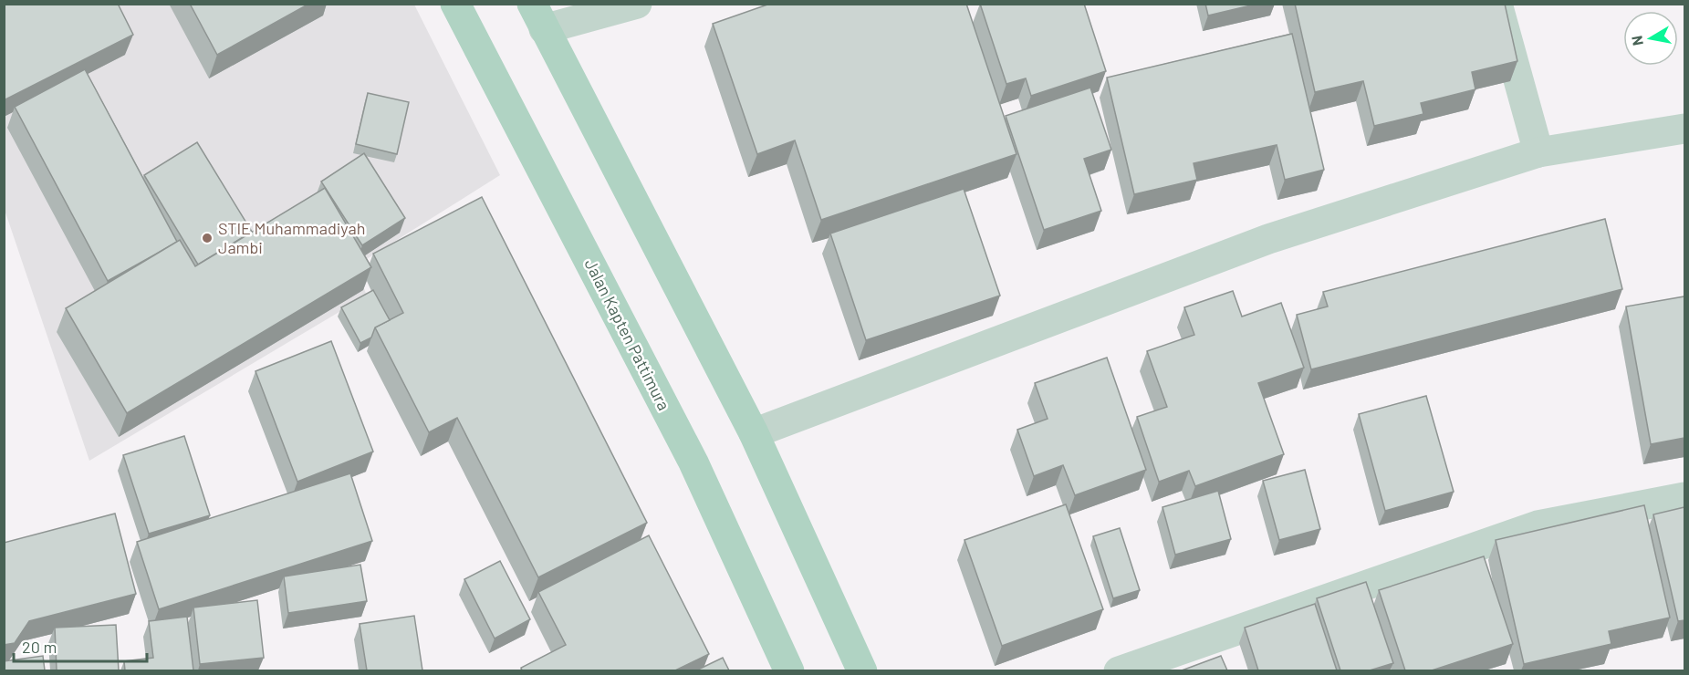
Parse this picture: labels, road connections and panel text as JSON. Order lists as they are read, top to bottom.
{
  "streets": {
    "main road": ["Jalan Kapten Pattimura"]
  },
  "places": ["STIE Muhammadiyah Jambi"],
  "scale_bar": "20 m",
  "north": "left"
}
